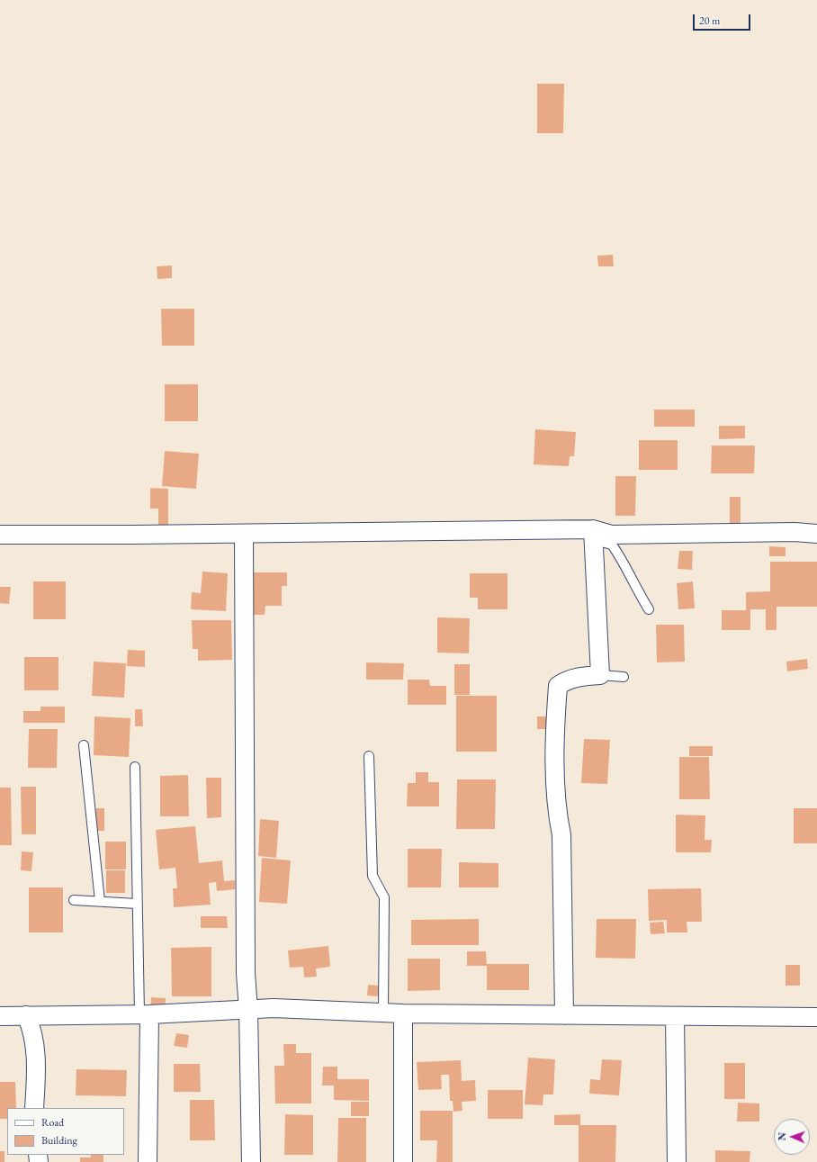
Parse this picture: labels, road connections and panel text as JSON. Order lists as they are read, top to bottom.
{
  "legend": ["Road", "Building"],
  "scale_bar": "20 m",
  "north": "left"
}
